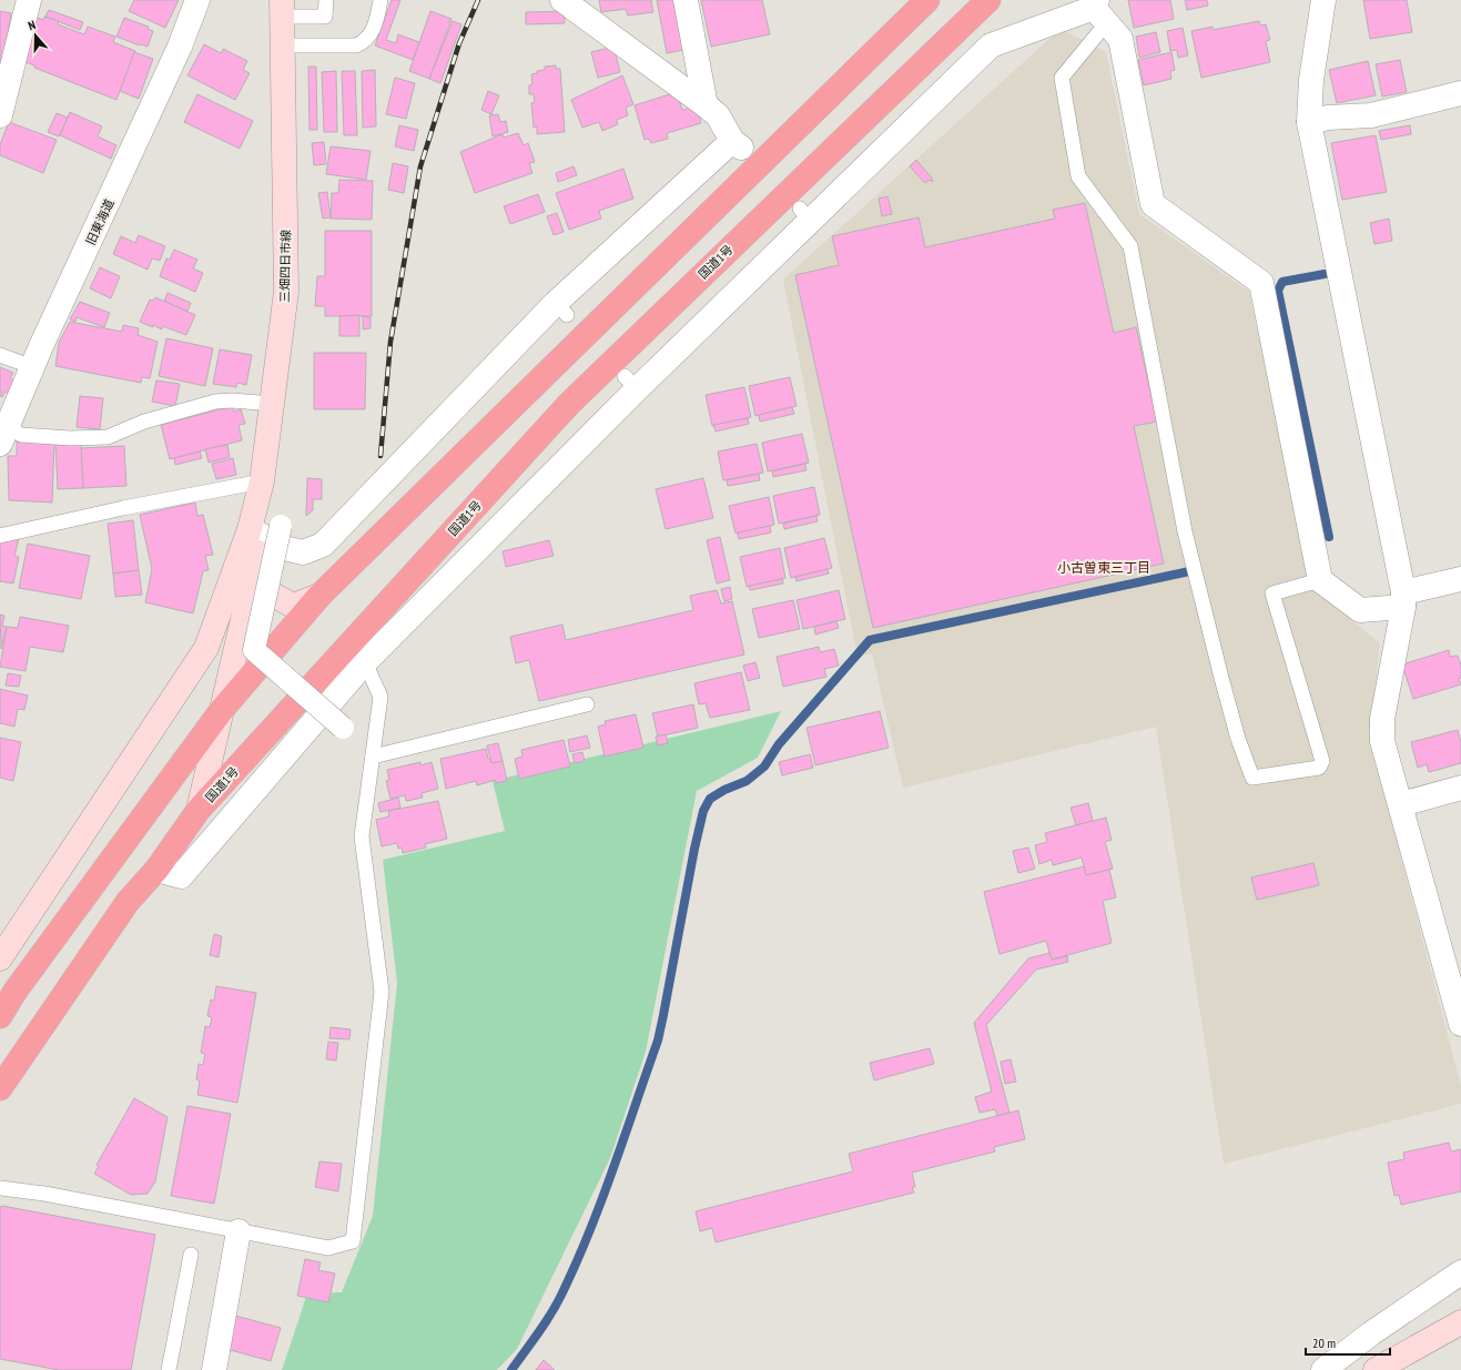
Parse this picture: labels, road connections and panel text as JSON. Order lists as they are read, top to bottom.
{
  "streets": {
    "highway": ["国道1号"],
    "main road": ["三畑四日市線"],
    "street": ["旧東海道"]
  },
  "districts": ["小古曽東三丁目"],
  "scale_bar": "20 m",
  "north": "top"
}
